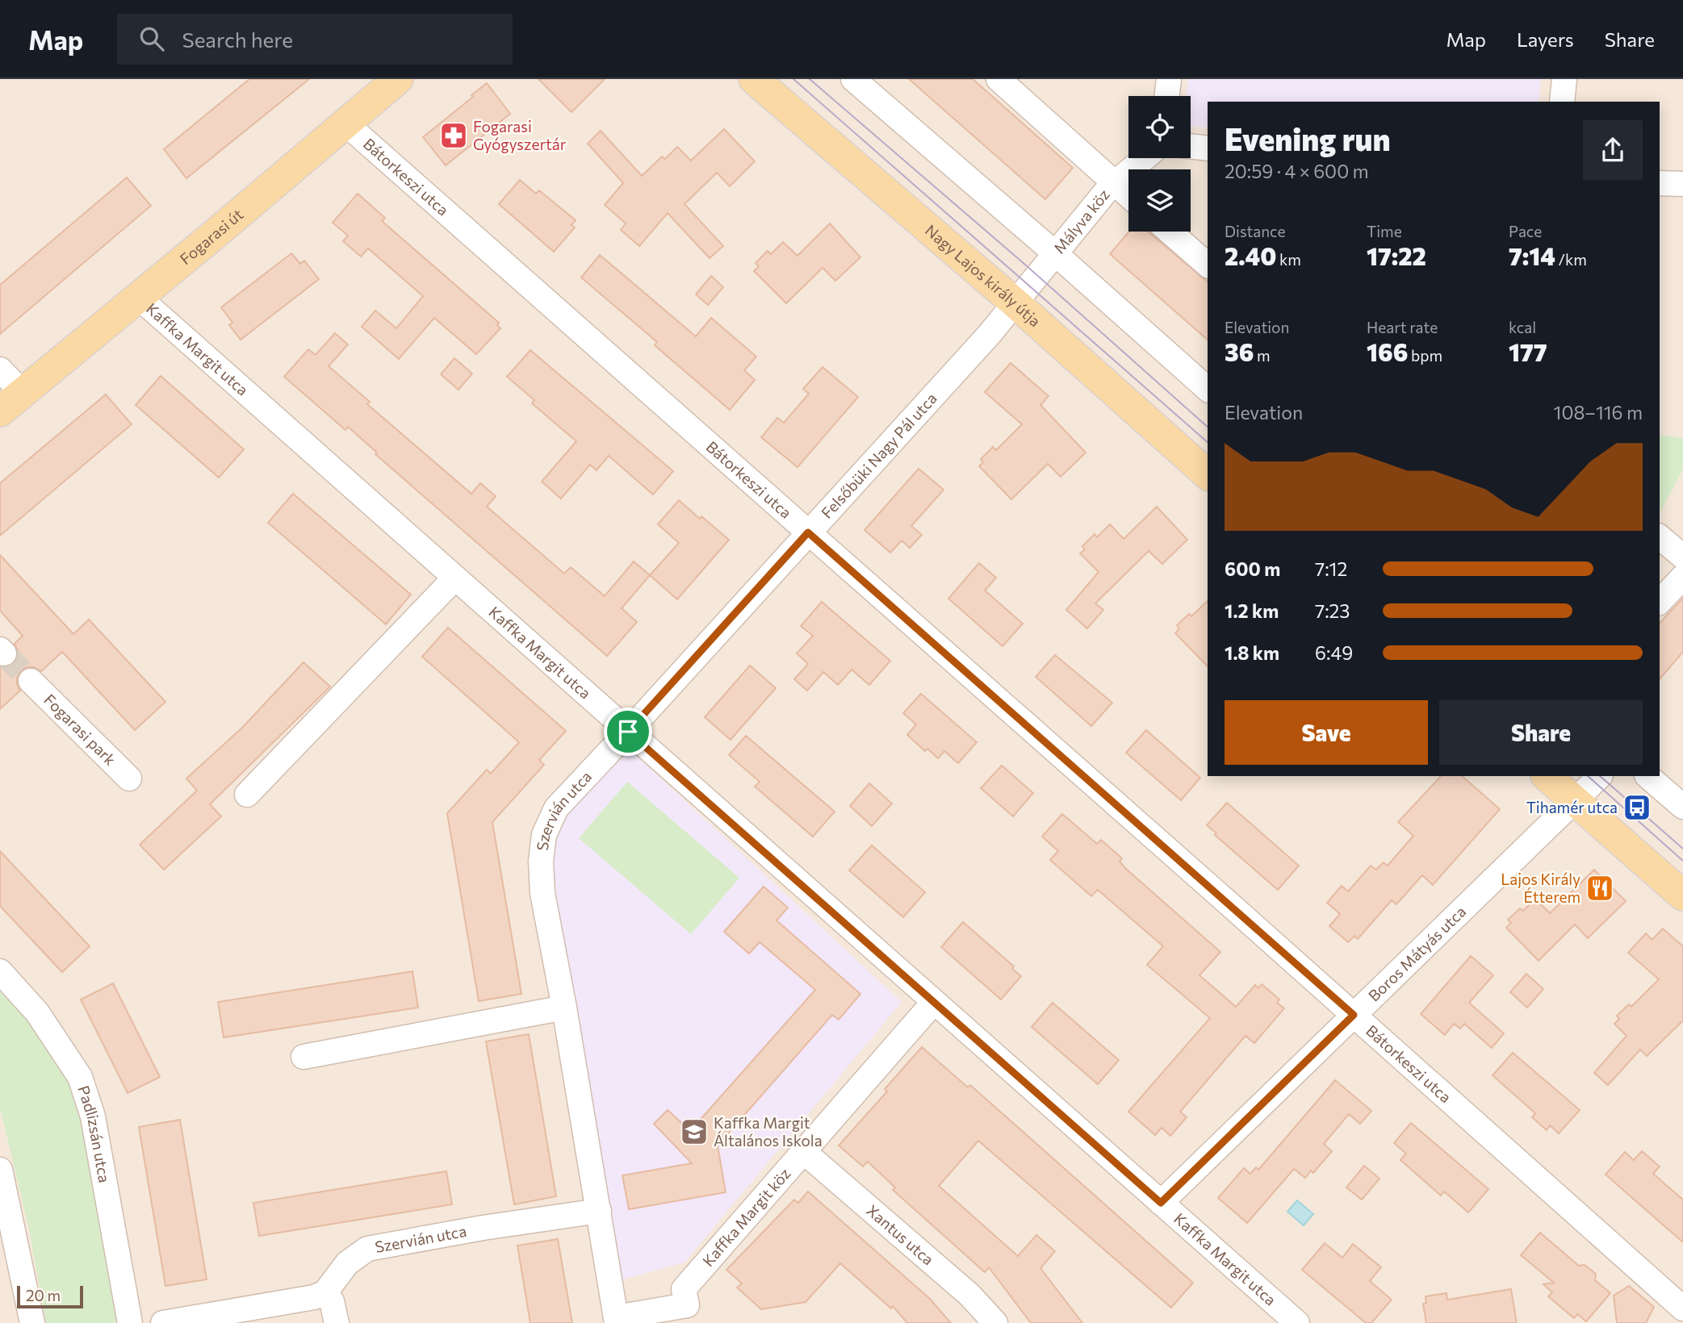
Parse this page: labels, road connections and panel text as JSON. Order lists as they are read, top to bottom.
{
  "streets": {
    "main road": ["Fogarasi út", "Nagy Lajos király útja"],
    "street": [
      "Bátorkeszi utca",
      "Mályva köz",
      "Kaffka Margit utca",
      "Felsőbüki Nagy Pál utca",
      "Fogarasi park",
      "Szervián utca",
      "Boros Mátyás utca",
      "Padlizsán utca",
      "Kaffka Margit köz",
      "Xantus utca"
    ]
  },
  "crossings": [
    ["Bátorkeszi utca", "Fogarasi út"],
    ["Bátorkeszi utca", "Felsőbüki Nagy Pál utca"],
    ["Bátorkeszi utca", "Boros Mátyás utca"],
    ["Mályva köz", "Nagy Lajos király útja"],
    ["Mályva köz", "Felsőbüki Nagy Pál utca"],
    ["Fogarasi út", "Kaffka Margit utca"],
    ["Nagy Lajos király útja", "Felsőbüki Nagy Pál utca"],
    ["Kaffka Margit utca", "Felsőbüki Nagy Pál utca"],
    ["Kaffka Margit utca", "Szervián utca"],
    ["Kaffka Margit utca", "Boros Mátyás utca"],
    ["Kaffka Margit utca", "Kaffka Margit köz"],
    ["Felsőbüki Nagy Pál utca", "Szervián utca"],
    ["Szervián utca", "Kaffka Margit köz"],
    ["Kaffka Margit köz", "Xantus utca"]
  ],
  "places": {
    "pharmacy": ["Fogarasi Gyógyszertár"],
    "bus stop": ["Tihamér utca"],
    "restaurant": ["Lajos Király Étterem"],
    "school or university": ["Kaffka Margit Általános Iskola"]
  },
  "scale_bar": "20 m",
  "page": {
    "header": "Map",
    "search": "Search here",
    "nav": ["Map", "Layers", "Share"],
    "heading": ["Evening run", "20:59 · 4 × 600 m"],
    "stats": [
      ["Distance", "2.40 km"],
      ["Time", "17:22"],
      ["Pace", "7:14 /km"],
      ["Elevation", "36 m"],
      ["Heart rate", "166 bpm"],
      ["kcal", "177"]
    ],
    "chart": ["Elevation", "108–116 m"],
    "list": [
      {
        "name": "600 m",
        "note": "7:12"
      },
      {
        "name": "1.2 km",
        "note": "7:23"
      },
      {
        "name": "1.8 km",
        "note": "6:49"
      }
    ],
    "buttons": ["Save", "Share"],
    "scale": "20 m"
  }
}
